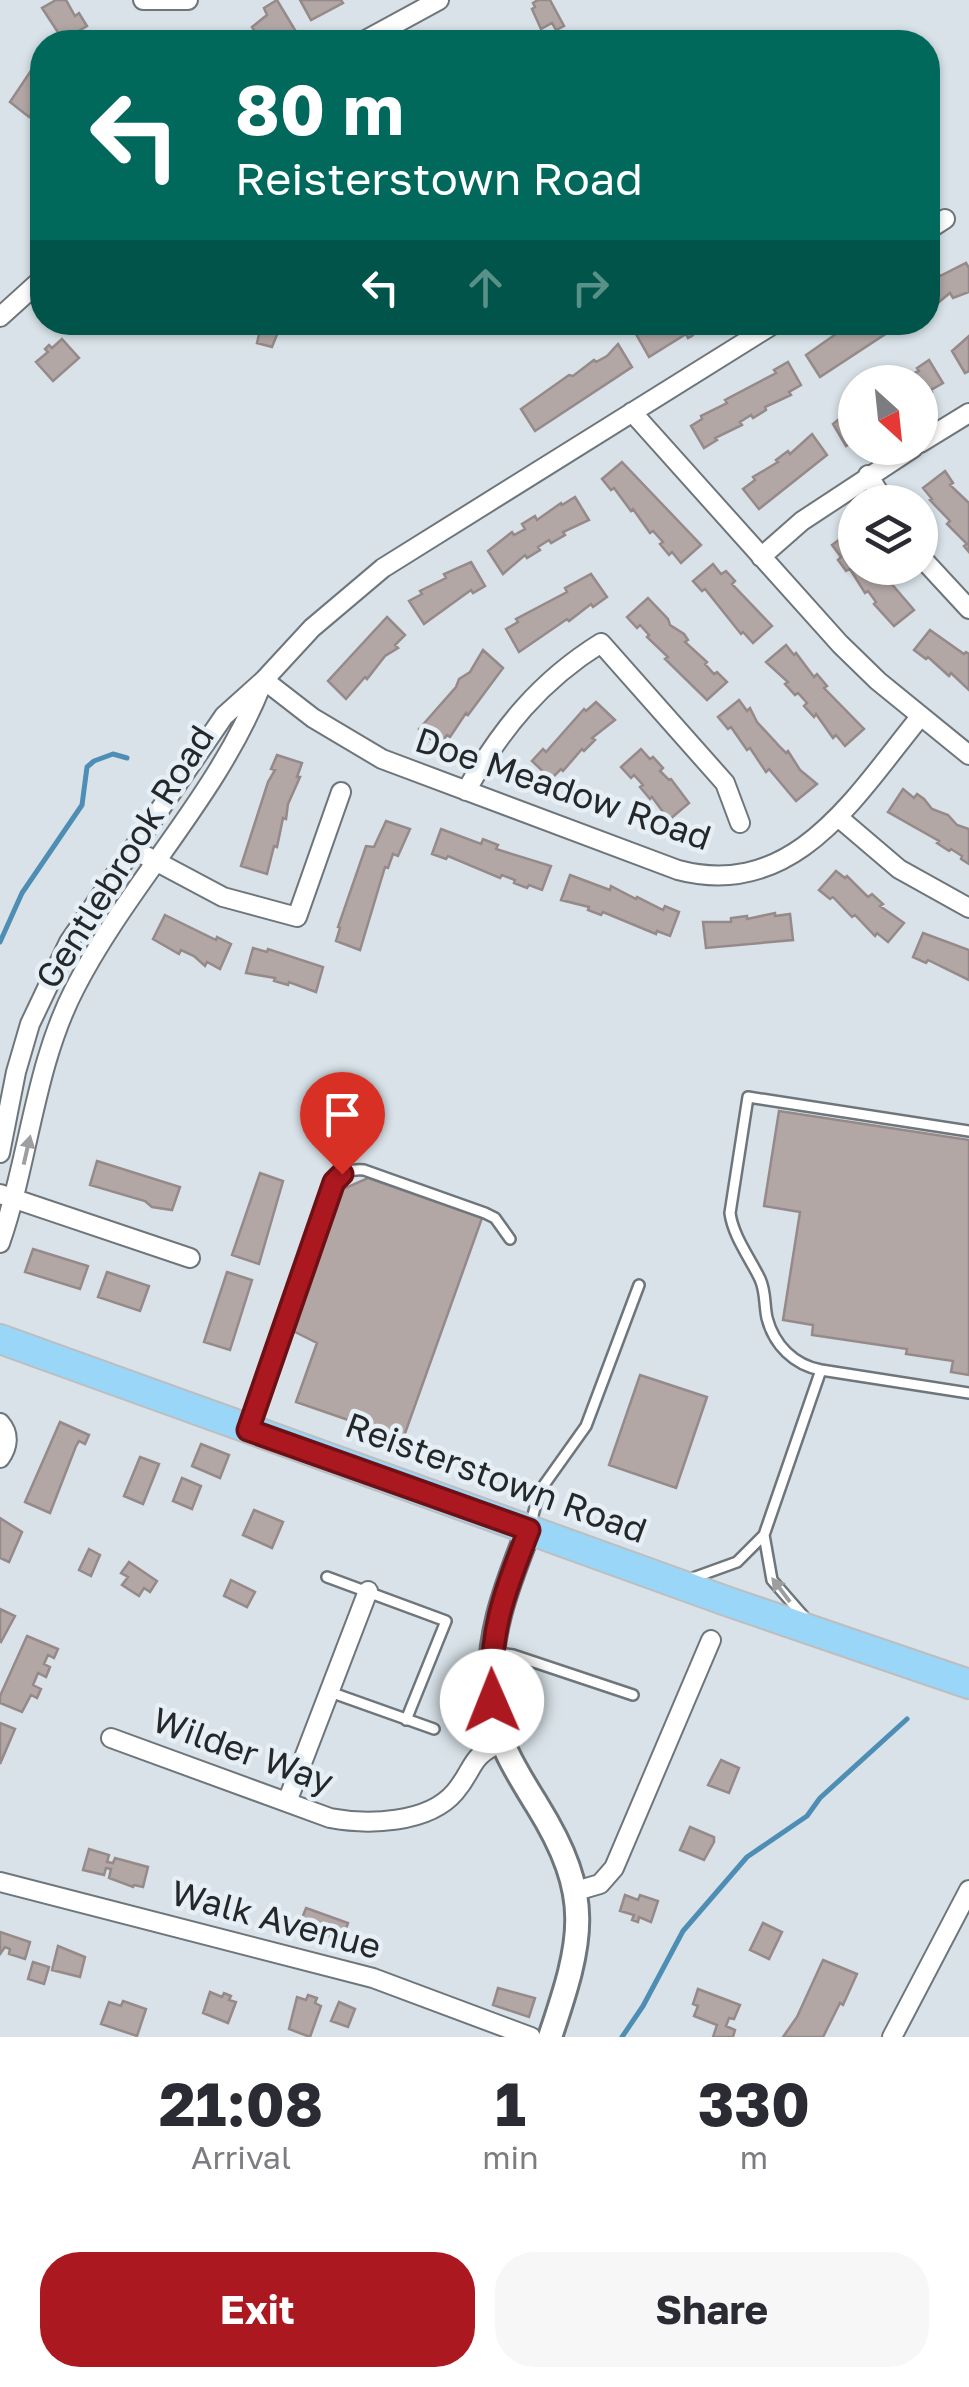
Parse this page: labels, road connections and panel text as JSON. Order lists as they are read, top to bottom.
{
  "streets": {
    "main road": ["Reisterstown Road"],
    "street": [
      "Doe Meadow Road",
      "Gentlebrook Road",
      "Wilder Way",
      "Walk Avenue"
    ]
  },
  "crossings": [
    ["Doe Meadow Road", "Gentlebrook Road"]
  ],
  "north": "bottom right",
  "page": {
    "turn": ["80 m", "Reisterstown Road"],
    "eta": [
      "21:08",
      "Arrival",
      "1",
      "min",
      "330",
      "m"
    ],
    "buttons": ["Exit", "Share"]
  }
}
